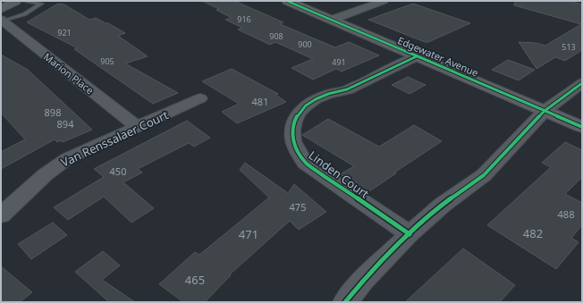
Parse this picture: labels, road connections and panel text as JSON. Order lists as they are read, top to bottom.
{
  "streets": {
    "street": [
      "Edgewater Avenue",
      "Marion Place",
      "Van Renssalaer Court",
      "Linden Court"
    ]
  },
  "crossings": [
    ["Edgewater Avenue", "Linden Court"],
    ["Marion Place", "Van Renssalaer Court"]
  ],
  "house_numbers": [
    "916",
    "921",
    "908",
    "900",
    "513",
    "905",
    "491",
    "481",
    "898",
    "894",
    "450",
    "475",
    "488",
    "482",
    "471",
    "465"
  ]
}
